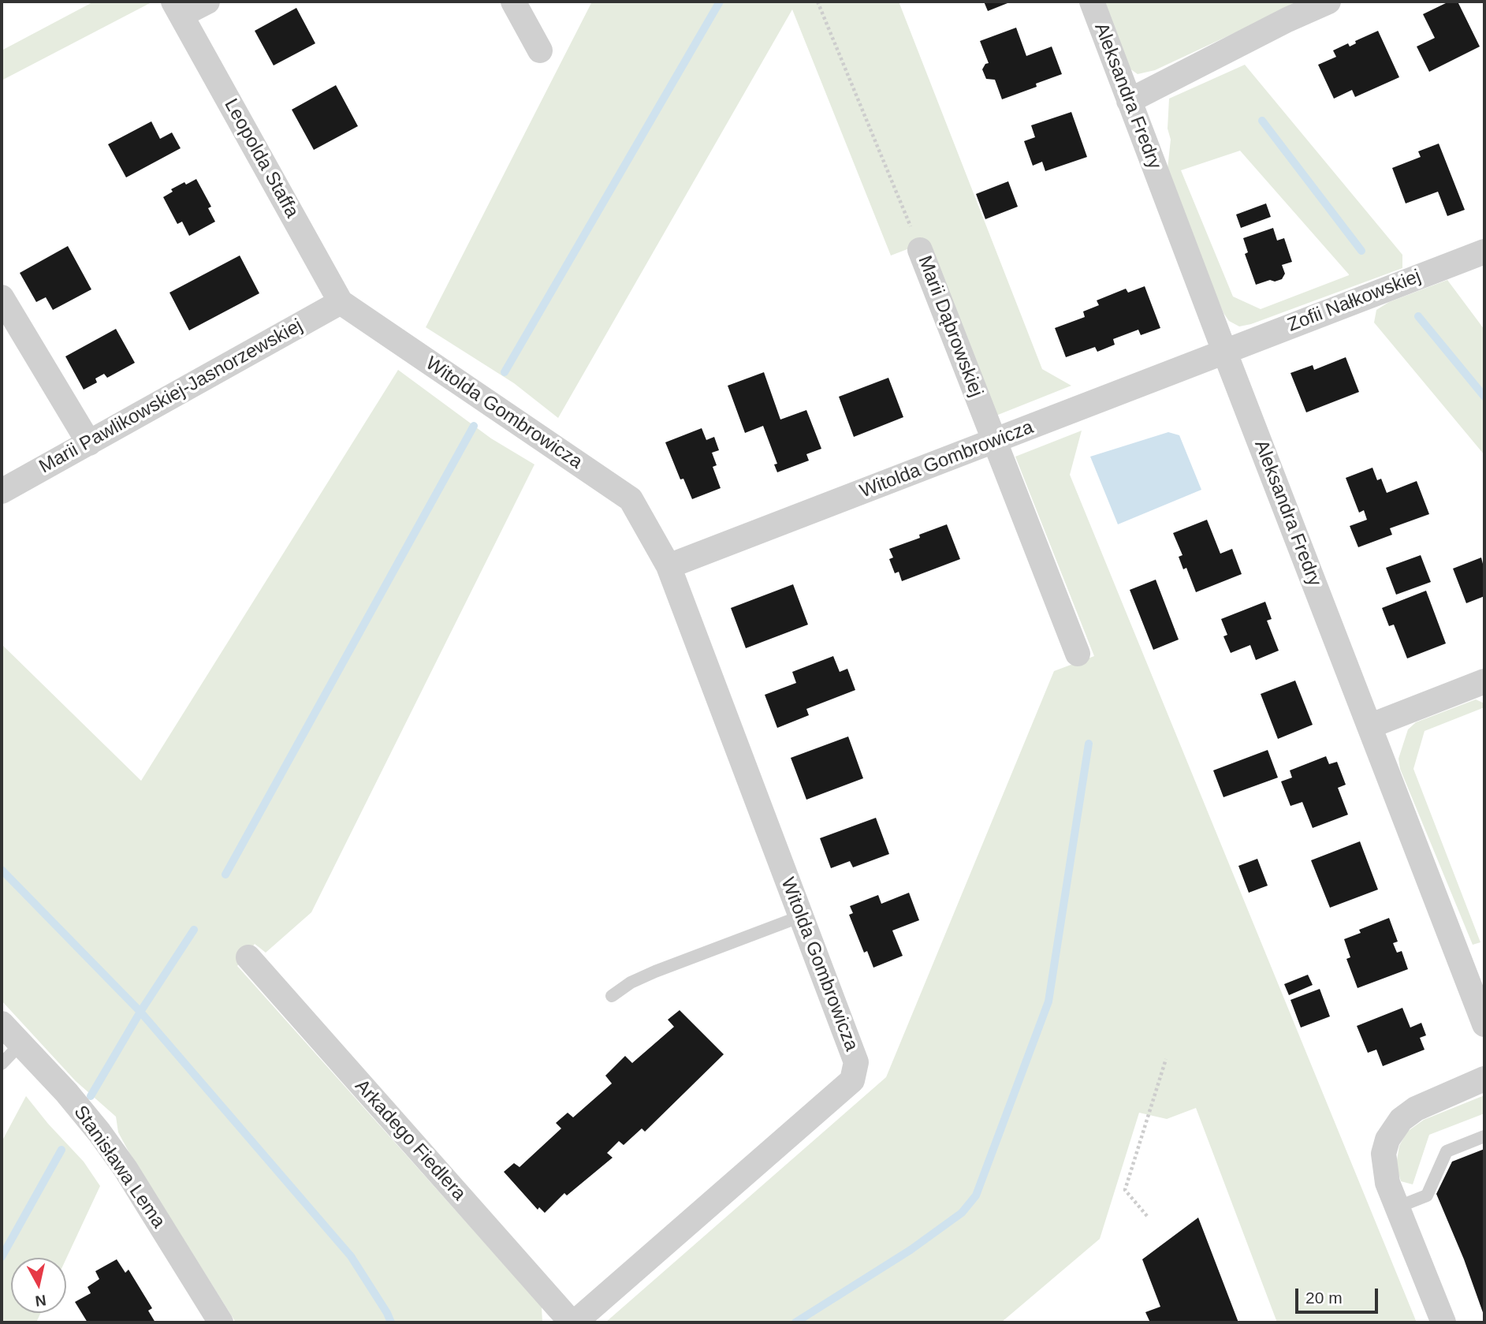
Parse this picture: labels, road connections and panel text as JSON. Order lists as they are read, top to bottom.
{
  "streets": {
    "street": [
      "Aleksandra Fredry",
      "Leopolda Staffa",
      "Zofii Nałkowskiej",
      "Marii Dąbrowskiej",
      "Marii Pawlikowskiej-Jasnorzewskiej",
      "Witolda Gombrowicza",
      "Arkadego Fiedlera",
      "Stanisława Lema"
    ]
  },
  "crossings": [
    ["Aleksandra Fredry", "Zofii Nałkowskiej"],
    ["Aleksandra Fredry", "Witolda Gombrowicza"],
    ["Leopolda Staffa", "Marii Pawlikowskiej-Jasnorzewskiej"],
    ["Leopolda Staffa", "Witolda Gombrowicza"],
    ["Zofii Nałkowskiej", "Witolda Gombrowicza"],
    ["Marii Dąbrowskiej", "Witolda Gombrowicza"],
    ["Marii Pawlikowskiej-Jasnorzewskiej", "Witolda Gombrowicza"],
    ["Witolda Gombrowicza", "Arkadego Fiedlera"]
  ],
  "scale_bar": "20 m",
  "north": "bottom"
}
